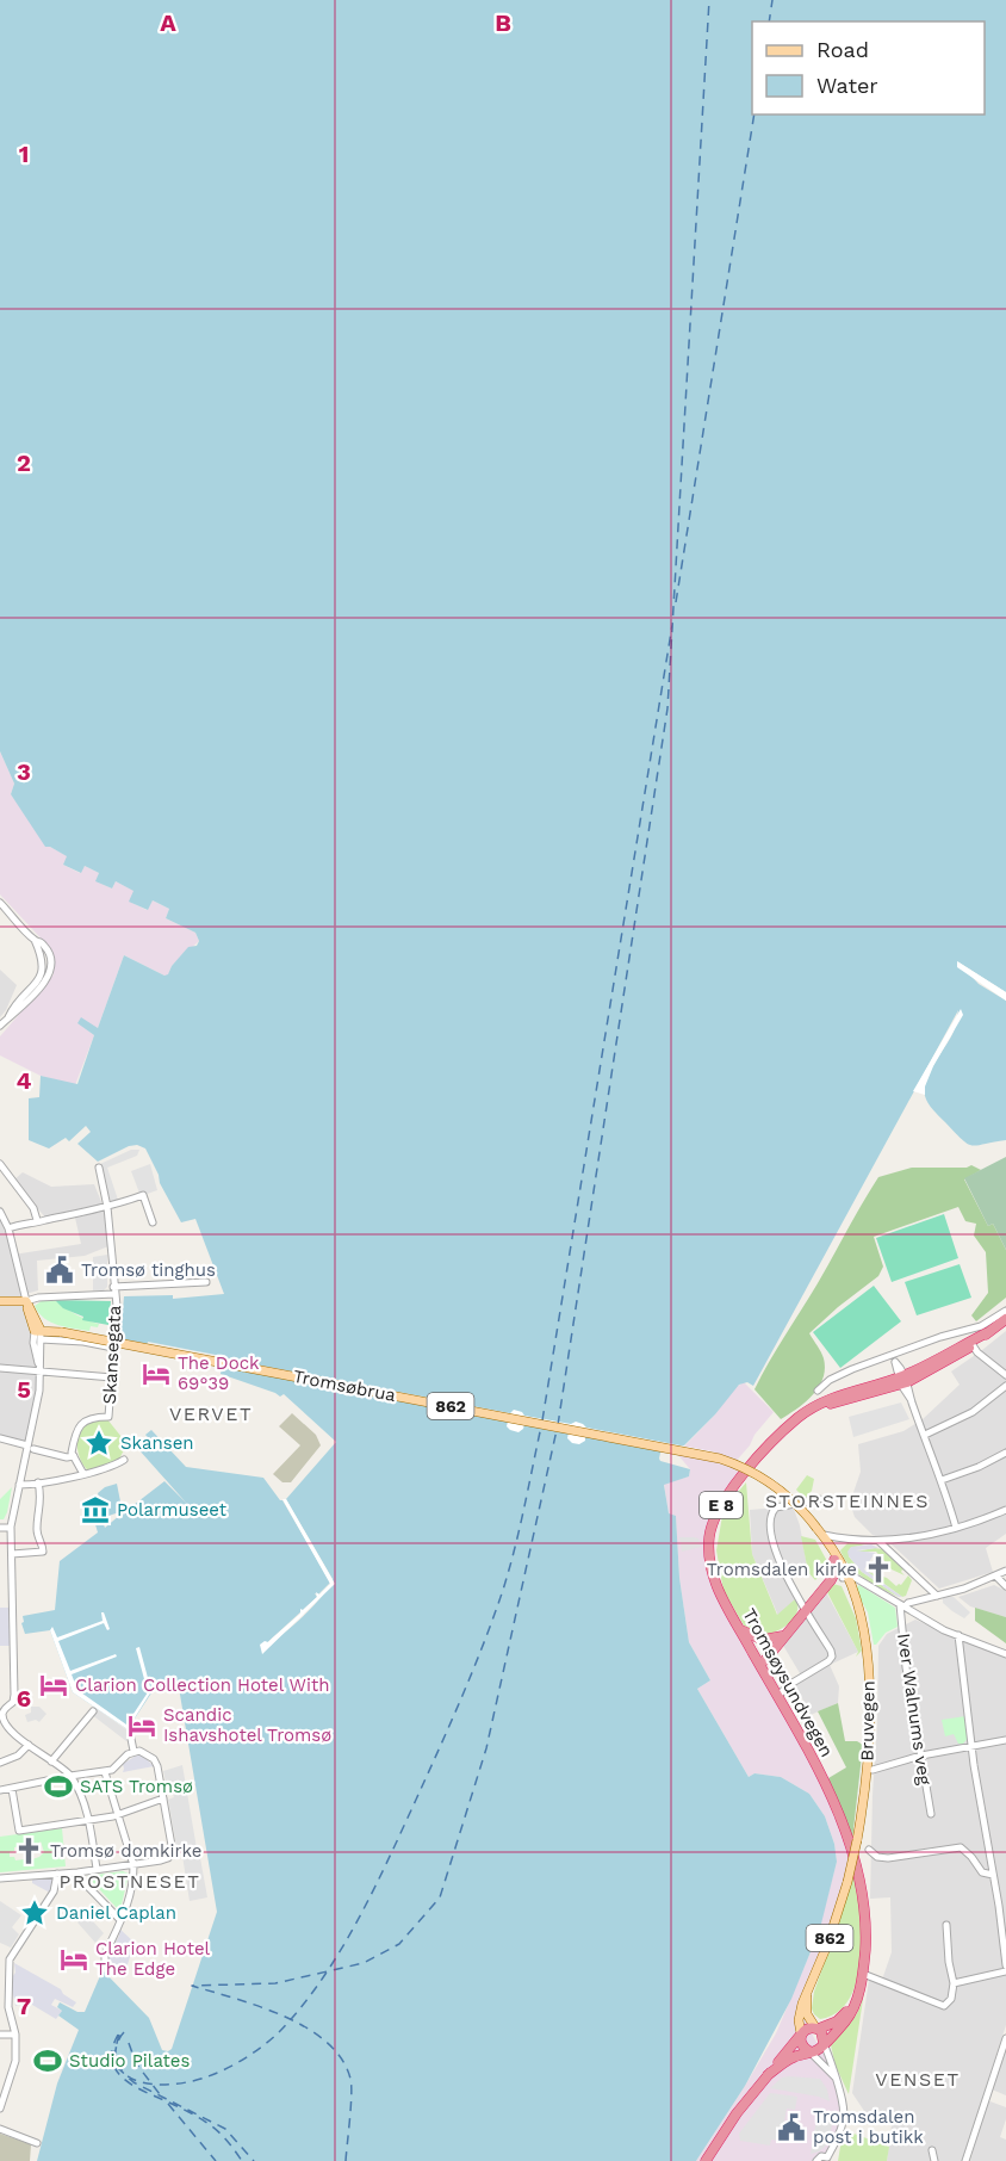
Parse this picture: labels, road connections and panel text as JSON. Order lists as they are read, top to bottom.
{
  "streets": {
    "highway": ["E 8", "Tromsøysundvegen"],
    "main road": ["Tromsøbrua", "862", "Bruvegen"],
    "street": ["Skansegata", "Iver Walnums veg"]
  },
  "crossings": [
    ["Tromsøbrua", "Bruvegen"],
    ["862", "E 8"],
    ["862", "Tromsøysundvegen"],
    ["862", "Bruvegen"],
    ["E 8", "Tromsøysundvegen"]
  ],
  "districts": [
    "VERVET",
    "STORSTEINNES",
    "PROSTNESET",
    "VENSET"
  ],
  "places": {
    "public building": ["Tromsø tinghus", "Tromsdalen post i butikk"],
    "hotel": [
      "The Dock 69°39",
      "Clarion Collection Hotel With",
      "Scandic Ishavshotel Tromsø",
      "Clarion Hotel The Edge"
    ],
    "place": ["Skansen", "Daniel Caplan"],
    "museum": ["Polarmuseet"],
    "church": ["Tromsdalen kirke", "Tromsø domkirke"],
    "sports": ["SATS Tromsø", "Studio Pilates"]
  },
  "legend": ["Road", "Water"],
  "grid": {
    "columns": ["A", "B"],
    "rows": [
      "1",
      "2",
      "3",
      "4",
      "5",
      "6",
      "7"
    ]
  }
}
